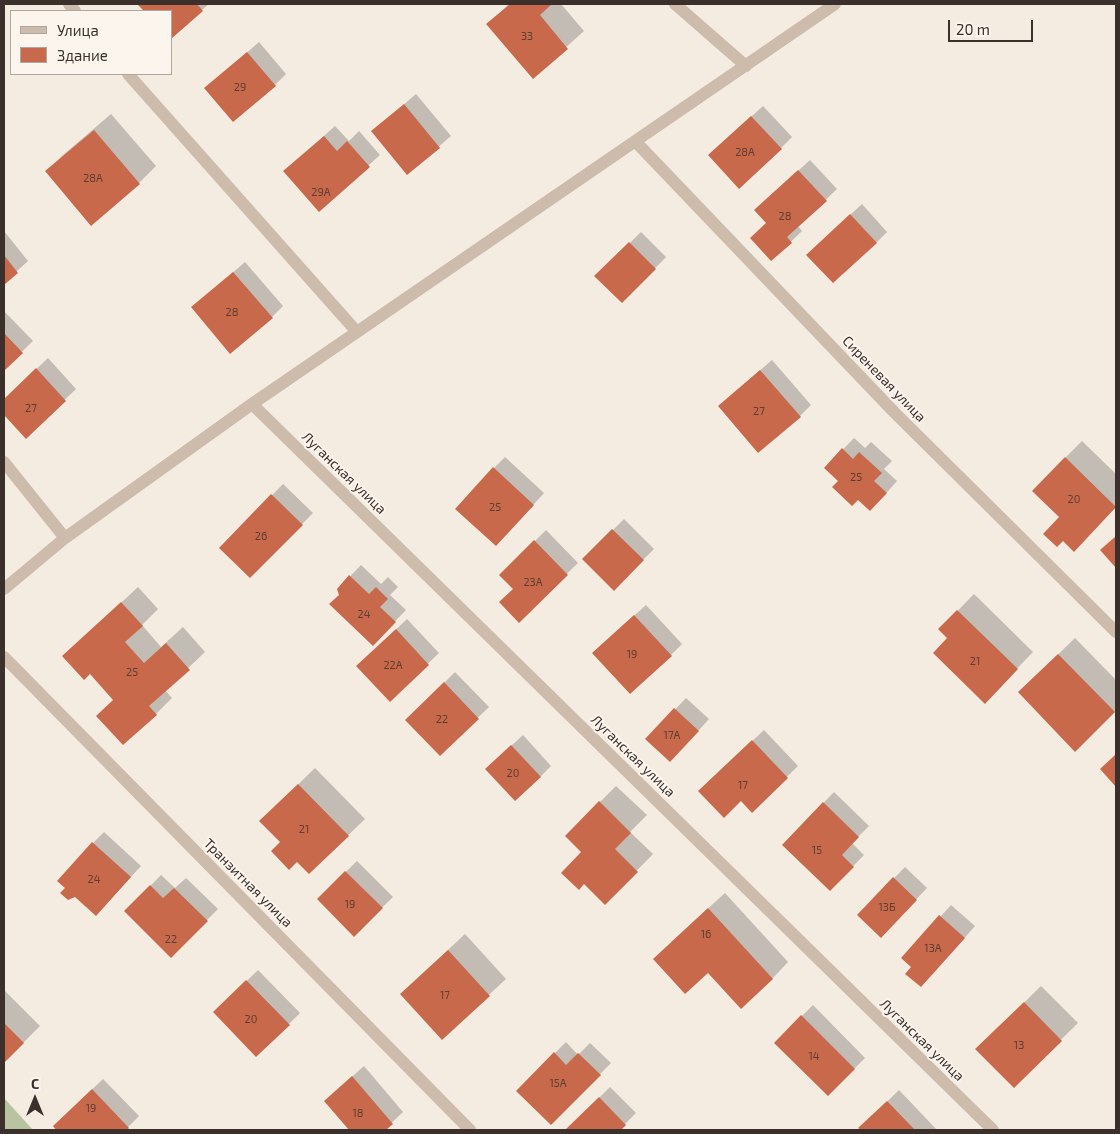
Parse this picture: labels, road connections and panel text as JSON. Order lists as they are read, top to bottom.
{
  "streets": {
    "street": ["Сиреневая улица", "Луганская улица", "Транзитная улица"]
  },
  "house_numbers": [
    "33",
    "29",
    "28А",
    "28А",
    "29А",
    "28",
    "28",
    "27",
    "27",
    "25",
    "20",
    "25",
    "26",
    "23А",
    "24",
    "19",
    "21",
    "22А",
    "25",
    "22",
    "17А",
    "20",
    "17",
    "21",
    "15",
    "24",
    "19",
    "13Б",
    "16",
    "22",
    "13А",
    "17",
    "20",
    "13",
    "14",
    "15А",
    "19",
    "18"
  ],
  "legend": ["Улица", "Здание"],
  "scale_bar": "20 m",
  "north": "top"
}
